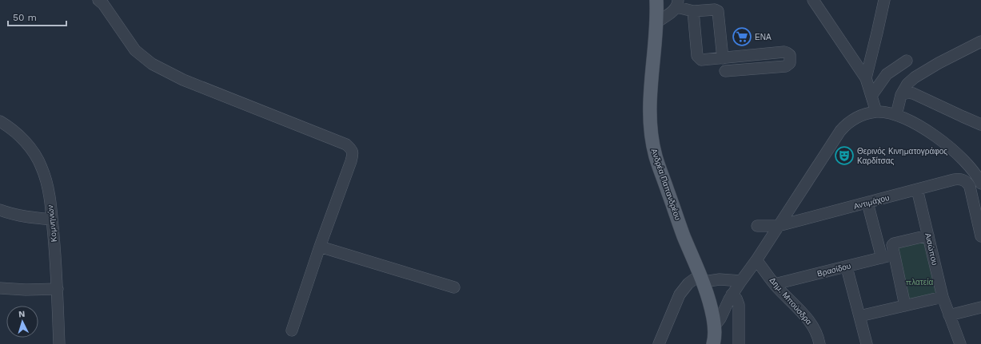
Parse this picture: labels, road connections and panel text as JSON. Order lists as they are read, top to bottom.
{
  "streets": {
    "main road": ["Ανδρέα Παπανδρέου"],
    "street": [
      "Αντιμάχου",
      "Κομνηνών",
      "Αισώπου",
      "Βρασίδου",
      "Δημ. Μπούσδρα"
    ]
  },
  "crossings": [
    ["Αντιμάχου", "Αισώπου"],
    ["Βρασίδου", "Δημ. Μπούσδρα"]
  ],
  "parks": ["πλατεία"],
  "places": {
    "supermarket": ["ΕΝΑ"],
    "theatre": ["Θερινός Κινηματογράφος Καρδίτσας"]
  },
  "scale_bar": "50 m",
  "north": "top"
}
